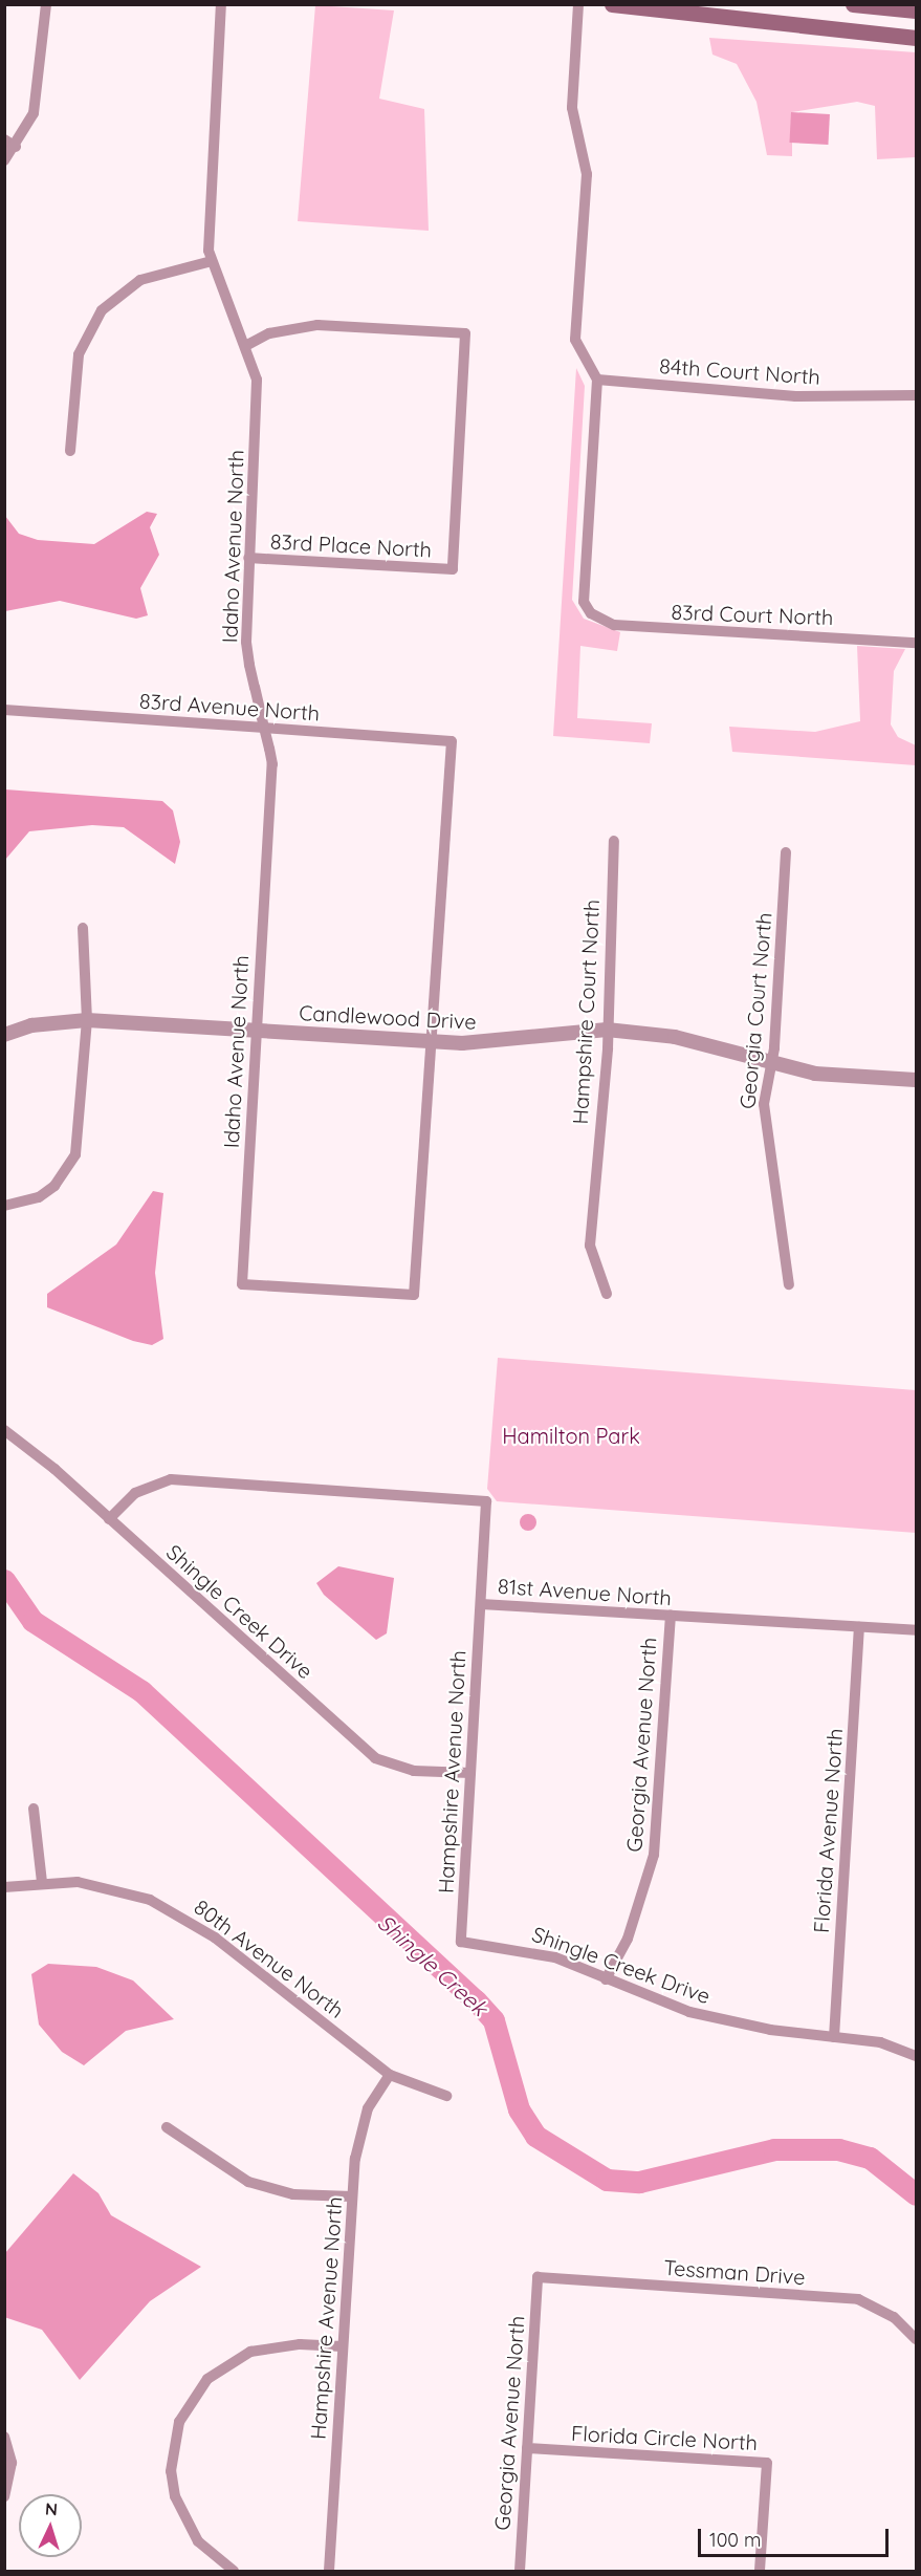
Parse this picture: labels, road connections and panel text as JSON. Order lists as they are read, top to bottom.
{
  "streets": {
    "street": [
      "84th Court North",
      "83rd Place North",
      "Idaho Avenue North",
      "83rd Court North",
      "83rd Avenue North",
      "Georgia Court North",
      "Hampshire Court North",
      "Candlewood Drive",
      "81st Avenue North",
      "Shingle Creek Drive",
      "Georgia Avenue North",
      "Hampshire Avenue North",
      "Florida Avenue North",
      "80th Avenue North",
      "Tessman Drive",
      "Florida Circle North"
    ]
  },
  "crossings": [
    ["84th Court North", "83rd Court North"],
    ["83rd Place North", "Idaho Avenue North"],
    ["Idaho Avenue North", "83rd Avenue North"],
    ["Idaho Avenue North", "Candlewood Drive"],
    ["83rd Avenue North", "Candlewood Drive"],
    ["Georgia Court North", "Candlewood Drive"],
    ["Hampshire Court North", "Candlewood Drive"],
    ["81st Avenue North", "Shingle Creek Drive"],
    ["81st Avenue North", "Georgia Avenue North"],
    ["81st Avenue North", "Hampshire Avenue North"],
    ["81st Avenue North", "Florida Avenue North"],
    ["Shingle Creek Drive", "Georgia Avenue North"],
    ["Shingle Creek Drive", "Hampshire Avenue North"],
    ["Shingle Creek Drive", "Florida Avenue North"],
    ["Georgia Avenue North", "Tessman Drive"],
    ["Georgia Avenue North", "Florida Circle North"],
    ["Hampshire Avenue North", "80th Avenue North"]
  ],
  "water": ["Shingle Creek"],
  "parks": ["Hamilton Park"],
  "scale_bar": "100 m",
  "north": "top"
}
